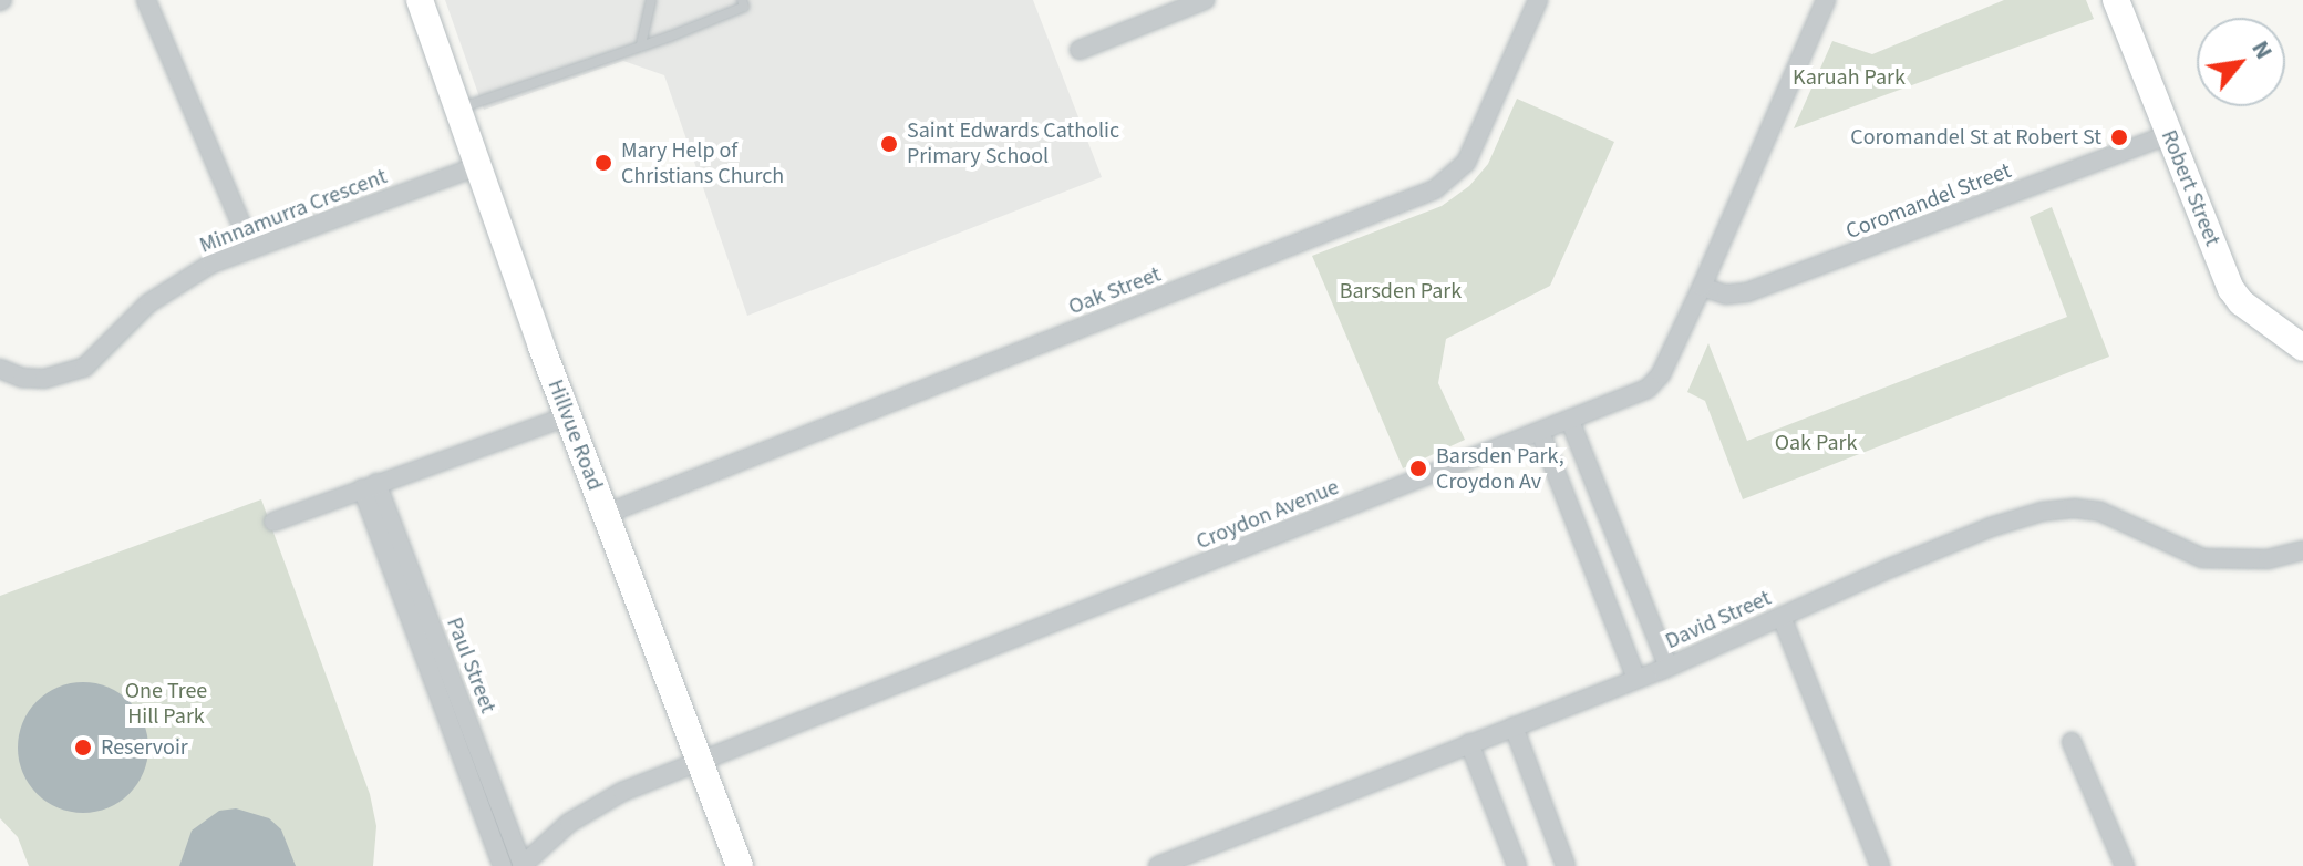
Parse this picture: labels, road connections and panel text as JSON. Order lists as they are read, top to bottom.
{
  "streets": {
    "street": [
      "Robert Street",
      "Coromandel Street",
      "Minnamurra Crescent",
      "Oak Street",
      "Hillvue Road",
      "Croydon Avenue",
      "David Street",
      "Paul Street"
    ]
  },
  "crossings": [
    ["Robert Street", "Coromandel Street"],
    ["Coromandel Street", "Croydon Avenue"],
    ["Minnamurra Crescent", "Hillvue Road"],
    ["Oak Street", "Hillvue Road"],
    ["Hillvue Road", "Croydon Avenue"],
    ["Croydon Avenue", "Paul Street"]
  ],
  "parks": [
    "Karuah Park",
    "Barsden Park",
    "Oak Park",
    "One Tree Hill Park"
  ],
  "places": [
    "Coromandel St at Robert St",
    "Saint Edwards Catholic Primary School",
    "Mary Help of Christians Church",
    "Barsden Park, Croydon Av",
    "Reservoir"
  ],
  "north": "top right"
}
